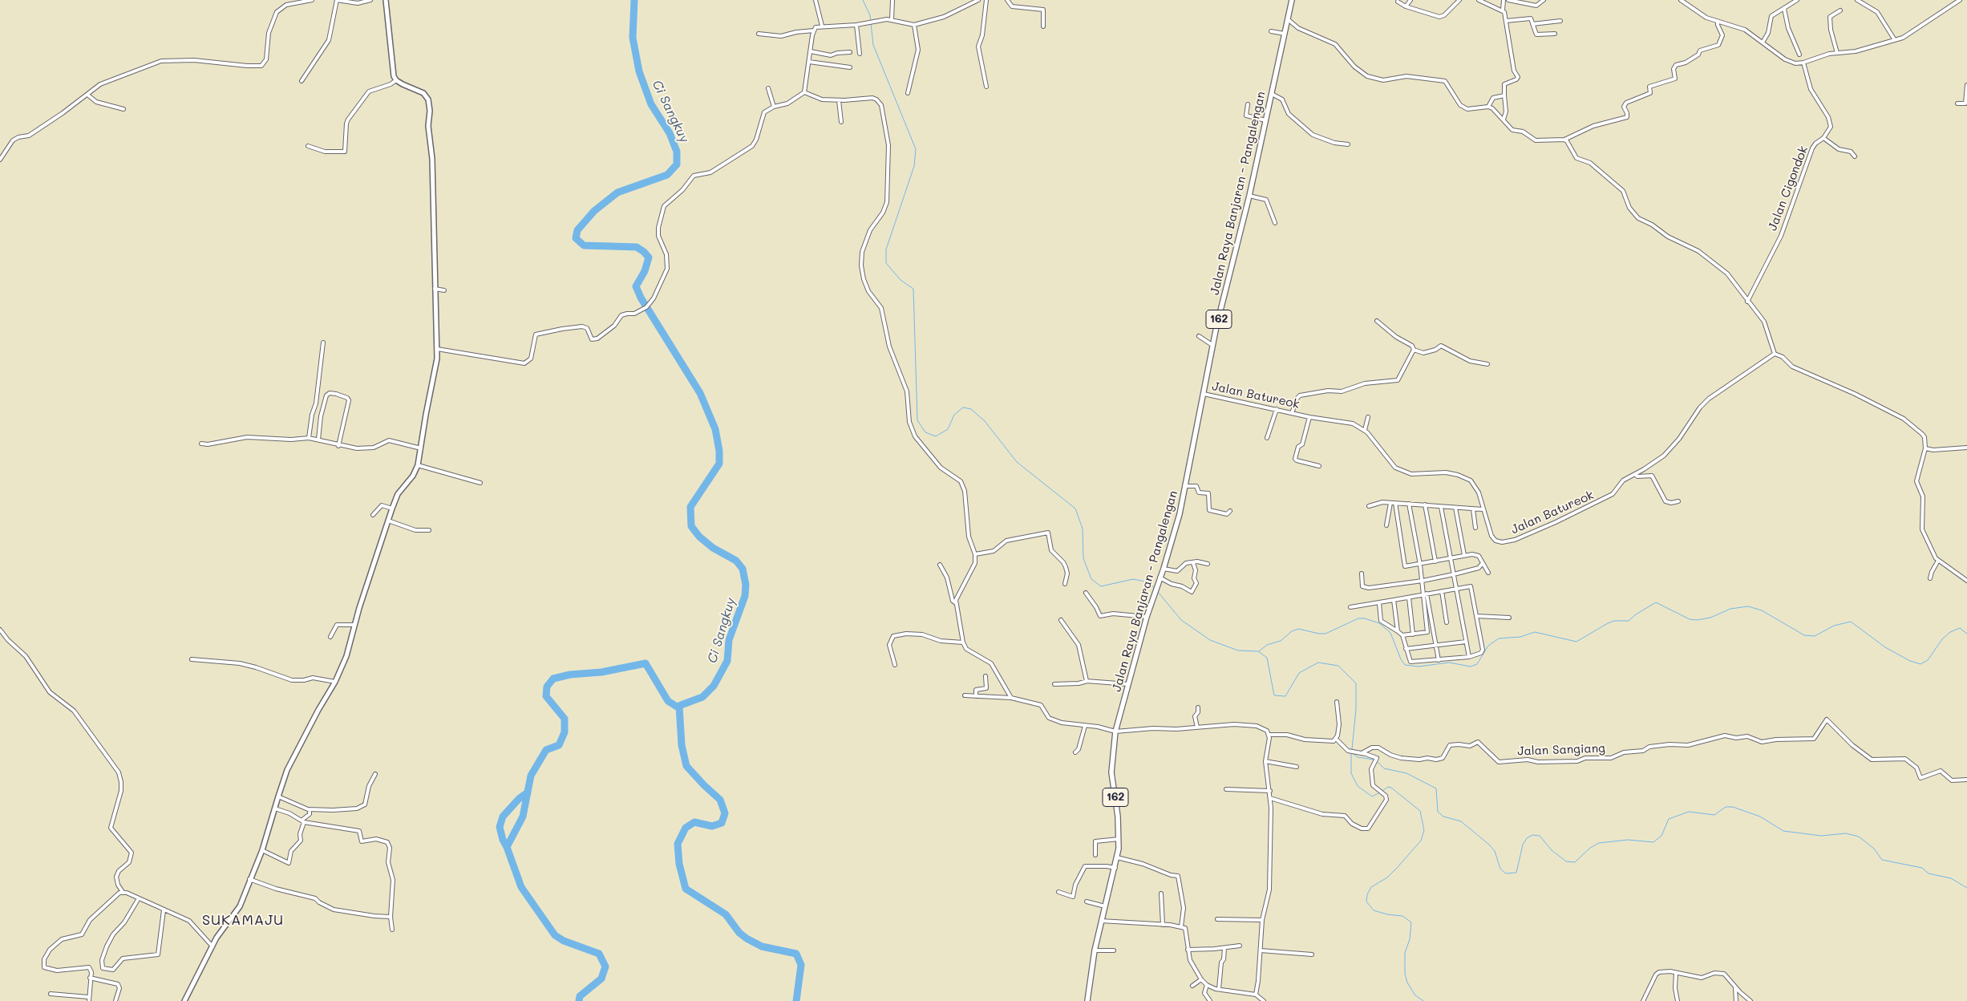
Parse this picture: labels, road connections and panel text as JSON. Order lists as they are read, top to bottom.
{
  "streets": {
    "main road": ["Jalan Raya Banjaran - Pangalengan", "162"],
    "street": ["Jalan Cigondok", "Jalan Batureok", "Jalan Sangiang"]
  },
  "crossings": [
    ["Jalan Raya Banjaran - Pangalengan", "Jalan Batureok"]
  ],
  "districts": ["SUKAMAJU"],
  "water": ["Ci Sangkuy"]
}
